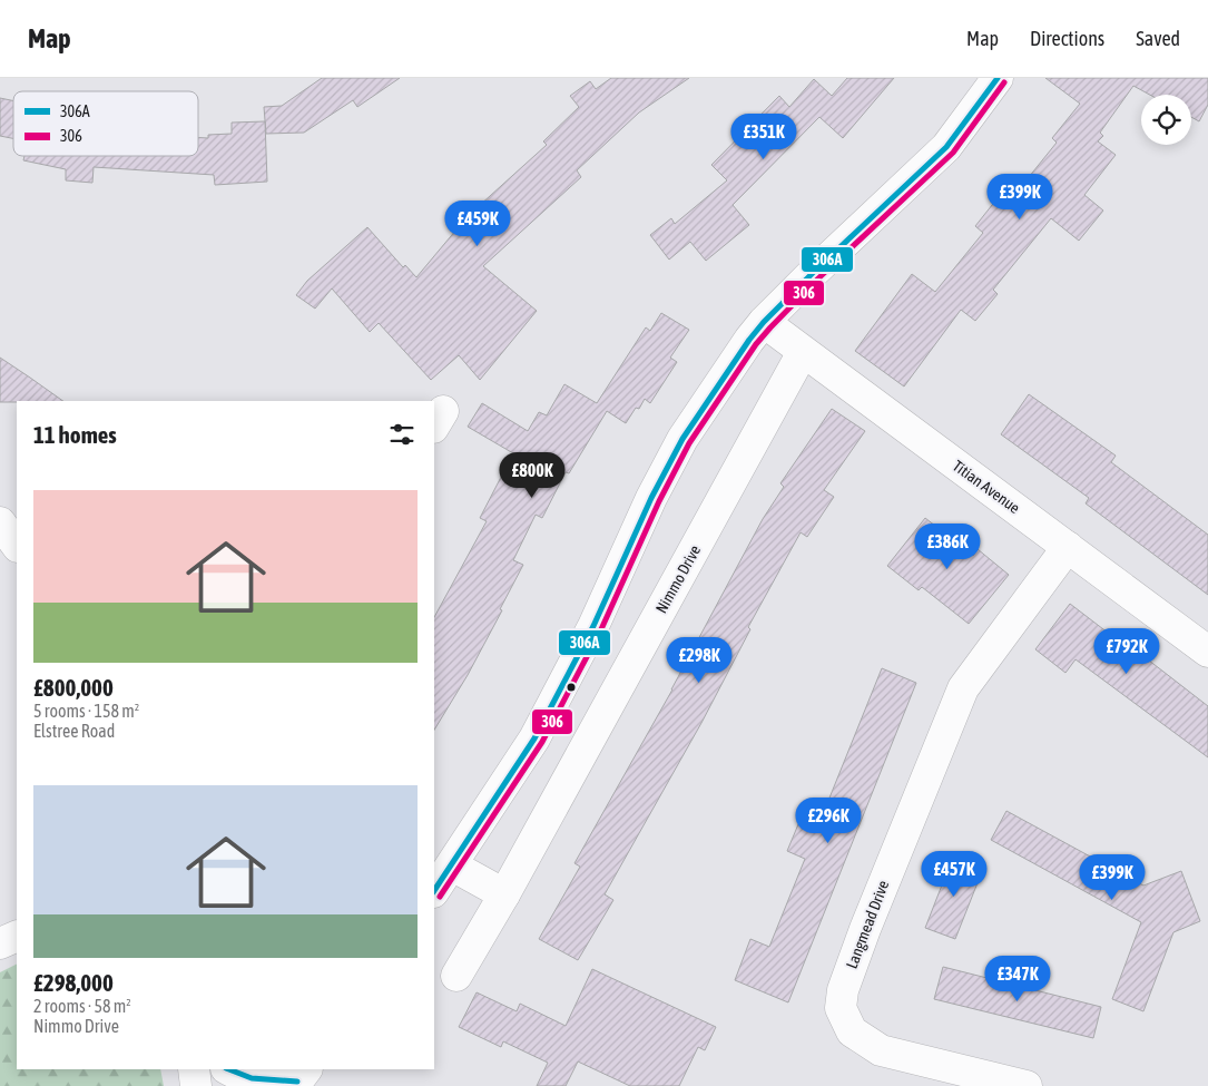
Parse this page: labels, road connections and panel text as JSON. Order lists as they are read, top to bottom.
{
  "streets": {
    "street": ["Titian Avenue", "Nimmo Drive", "Langmead Drive"]
  },
  "crossings": [
    ["Titian Avenue", "Nimmo Drive"],
    ["Titian Avenue", "Langmead Drive"]
  ],
  "lines": ["transit line 306A", "transit line 306"],
  "legend": ["306A", "306"],
  "page": {
    "header": "Map",
    "nav": ["Map", "Directions", "Saved"],
    "price": [
      "£351K",
      "£399K",
      "£459K",
      "£800K",
      "£386K",
      "£792K",
      "£298K",
      "£296K",
      "£457K",
      "£399K",
      "£347K"
    ],
    "heading": "11 homes",
    "list": [
      {
        "name": "£800,000",
        "note": "5 rooms · 158 m² · Elstree Road"
      },
      {
        "name": "£298,000",
        "note": "2 rooms · 58 m² · Nimmo Drive"
      }
    ]
  }
}
